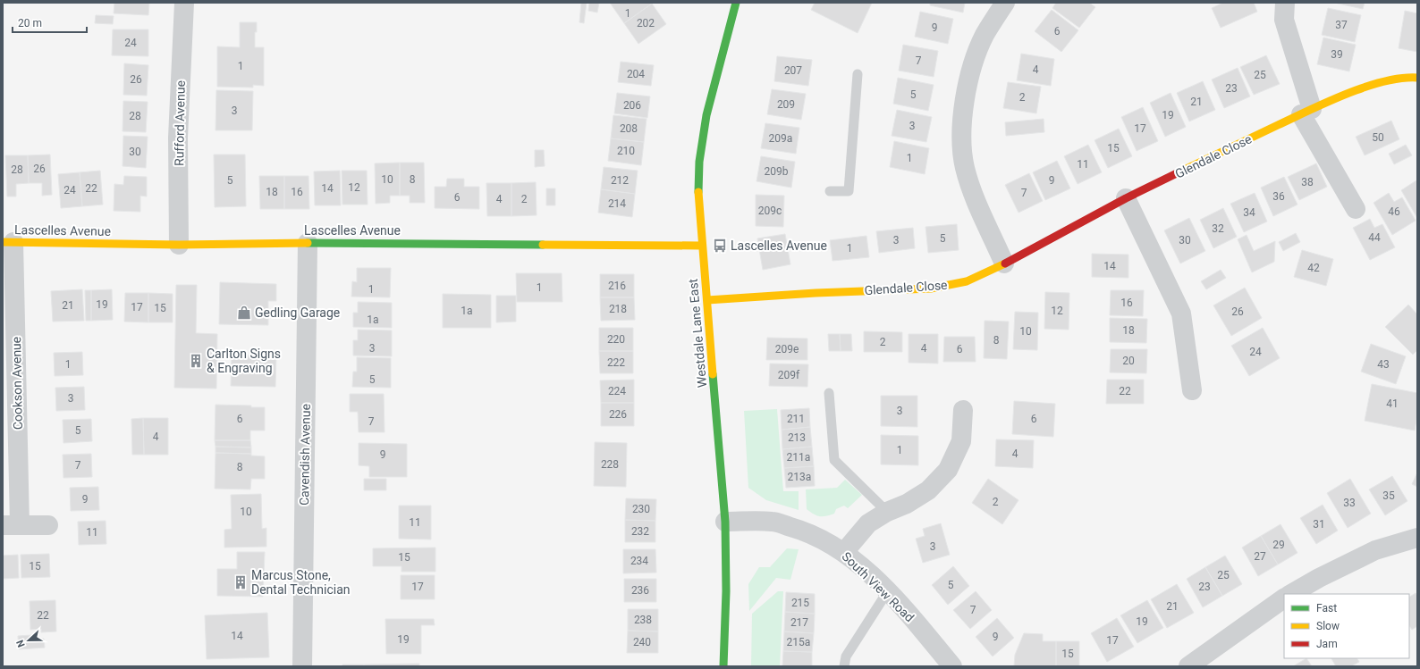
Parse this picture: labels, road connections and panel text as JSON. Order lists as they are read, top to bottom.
{
  "streets": {
    "street": [
      "Rufford Avenue",
      "Glendale Close",
      "Lascelles Avenue",
      "Westdale Lane East",
      "Cookson Avenue",
      "Cavendish Avenue",
      "South View Road"
    ]
  },
  "crossings": [
    ["Rufford Avenue", "Lascelles Avenue"],
    ["Glendale Close", "Westdale Lane East"],
    ["Lascelles Avenue", "Westdale Lane East"],
    ["Lascelles Avenue", "Cookson Avenue"],
    ["Lascelles Avenue", "Cavendish Avenue"],
    ["Westdale Lane East", "South View Road"]
  ],
  "places": {
    "bus stop": ["Lascelles Avenue"],
    "shop": ["Gedling Garage"],
    "building": ["Carlton Signs & Engraving", "Marcus Stone, Dental Technician"]
  },
  "house_numbers": [
    "1",
    "202",
    "37",
    "9",
    "6",
    "24",
    "39",
    "7",
    "1",
    "4",
    "207",
    "204",
    "25",
    "26",
    "23",
    "5",
    "2",
    "21",
    "209",
    "206",
    "3",
    "19",
    "28",
    "3",
    "208",
    "17",
    "50",
    "209a",
    "15",
    "210",
    "30",
    "1",
    "11",
    "26",
    "28",
    "209b",
    "10",
    "8",
    "5",
    "212",
    "9",
    "38",
    "12",
    "22",
    "14",
    "24",
    "18",
    "16",
    "7",
    "36",
    "6",
    "4",
    "2",
    "214",
    "209c",
    "46",
    "34",
    "32",
    "44",
    "5",
    "3",
    "30",
    "1",
    "14",
    "42",
    "216",
    "1",
    "1",
    "16",
    "19",
    "21",
    "17",
    "15",
    "218",
    "1a",
    "12",
    "26",
    "1a",
    "18",
    "10",
    "220",
    "8",
    "2",
    "3",
    "4",
    "209e",
    "6",
    "24",
    "20",
    "222",
    "1",
    "43",
    "209f",
    "5",
    "224",
    "22",
    "3",
    "41",
    "3",
    "226",
    "6",
    "211",
    "6",
    "7",
    "5",
    "4",
    "213",
    "1",
    "4",
    "9",
    "211a",
    "228",
    "7",
    "8",
    "213a",
    "35",
    "9",
    "2",
    "33",
    "230",
    "10",
    "11",
    "31",
    "232",
    "11",
    "29",
    "3",
    "27",
    "15",
    "234",
    "15",
    "25",
    "5",
    "17",
    "23",
    "236",
    "215",
    "21",
    "7",
    "22",
    "238",
    "19",
    "217",
    "14",
    "9",
    "19",
    "17",
    "240",
    "215a",
    "15"
  ],
  "legend": ["Fast", "Slow", "Jam"],
  "scale_bar": "20 m",
  "north": "left"
}
